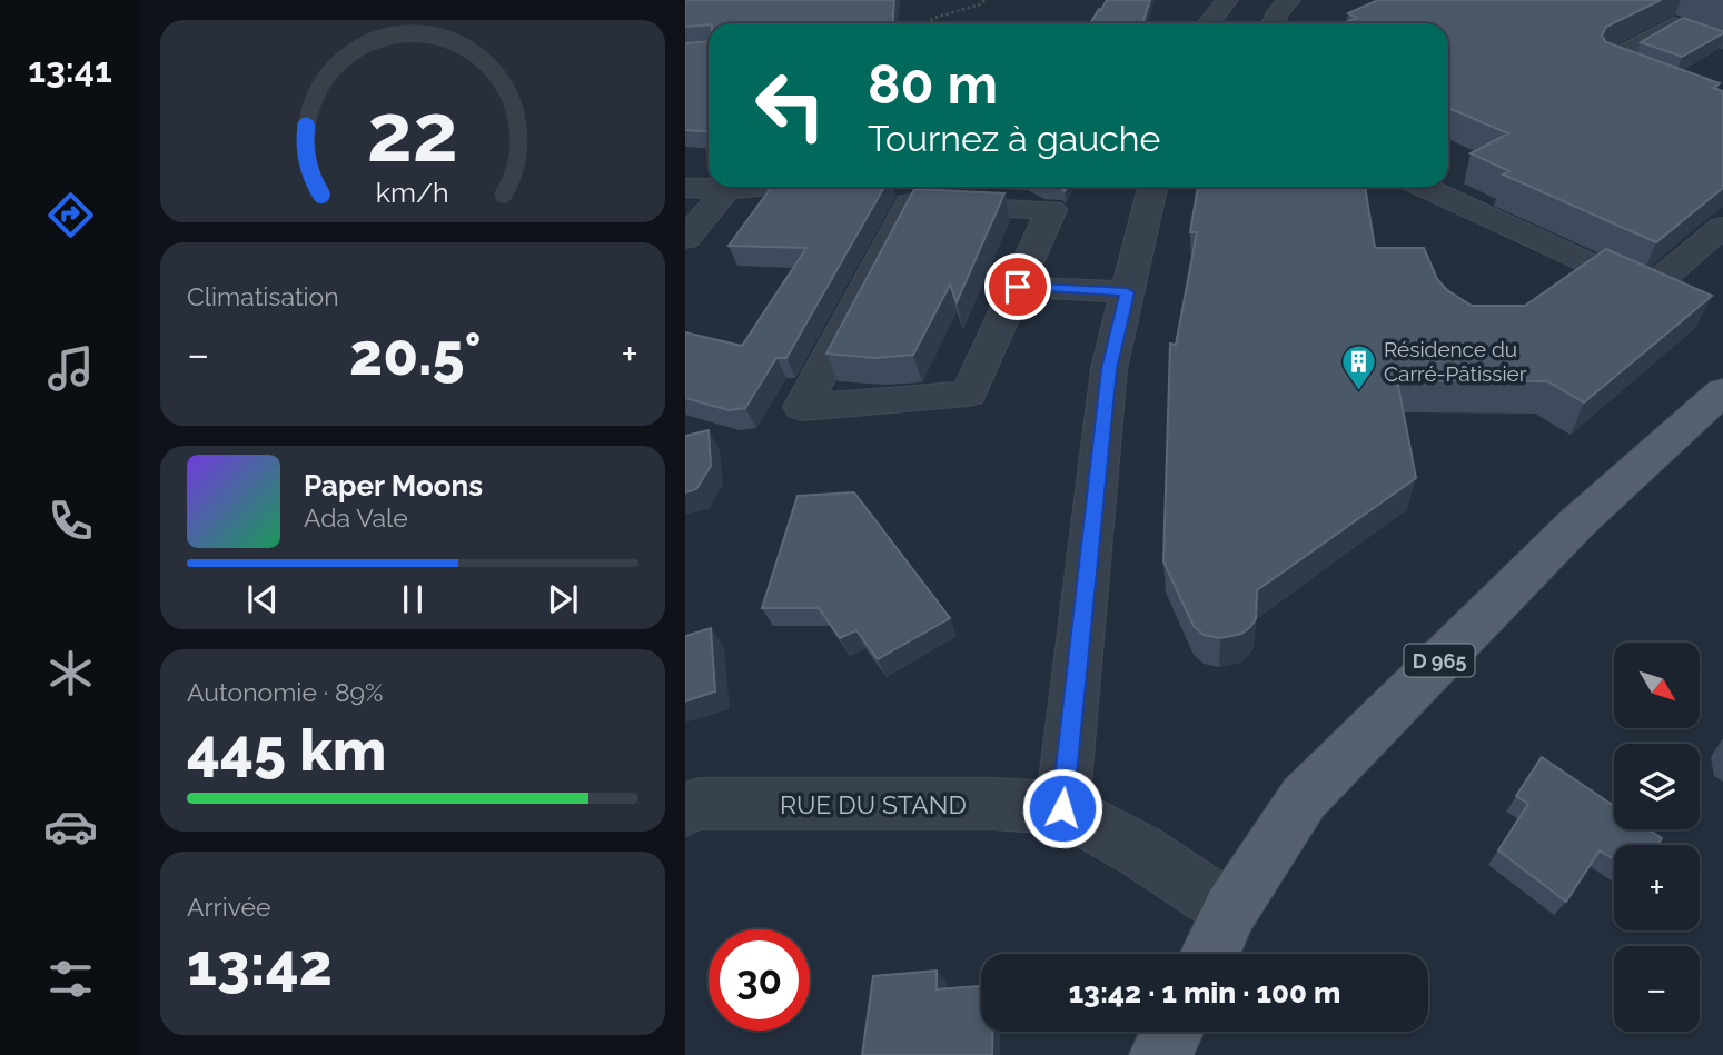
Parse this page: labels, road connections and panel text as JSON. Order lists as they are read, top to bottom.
{
  "streets": {
    "main road": ["D 965"],
    "street": ["RUE DU STAND"]
  },
  "places": {
    "building": ["Résidence du Carré-Pâtissier"]
  },
  "north": "bottom right",
  "page": {
    "tabs": "13:41",
    "turn": ["80 m", "Tournez à gauche"],
    "tile": [
      "Climatisation",
      ["Autonomie · 89%", "445 km"],
      ["Arrivée", "13:42"]
    ],
    "heat": ["−", "20.5°", "+"],
    "song": ["Paper Moons", "Ada Vale"],
    "map_buttons": ["+", "−"],
    "limit": "30",
    "trip": "13:42 · 1 min · 100 m",
    "gauge": ["22", "km/h"]
  }
}
